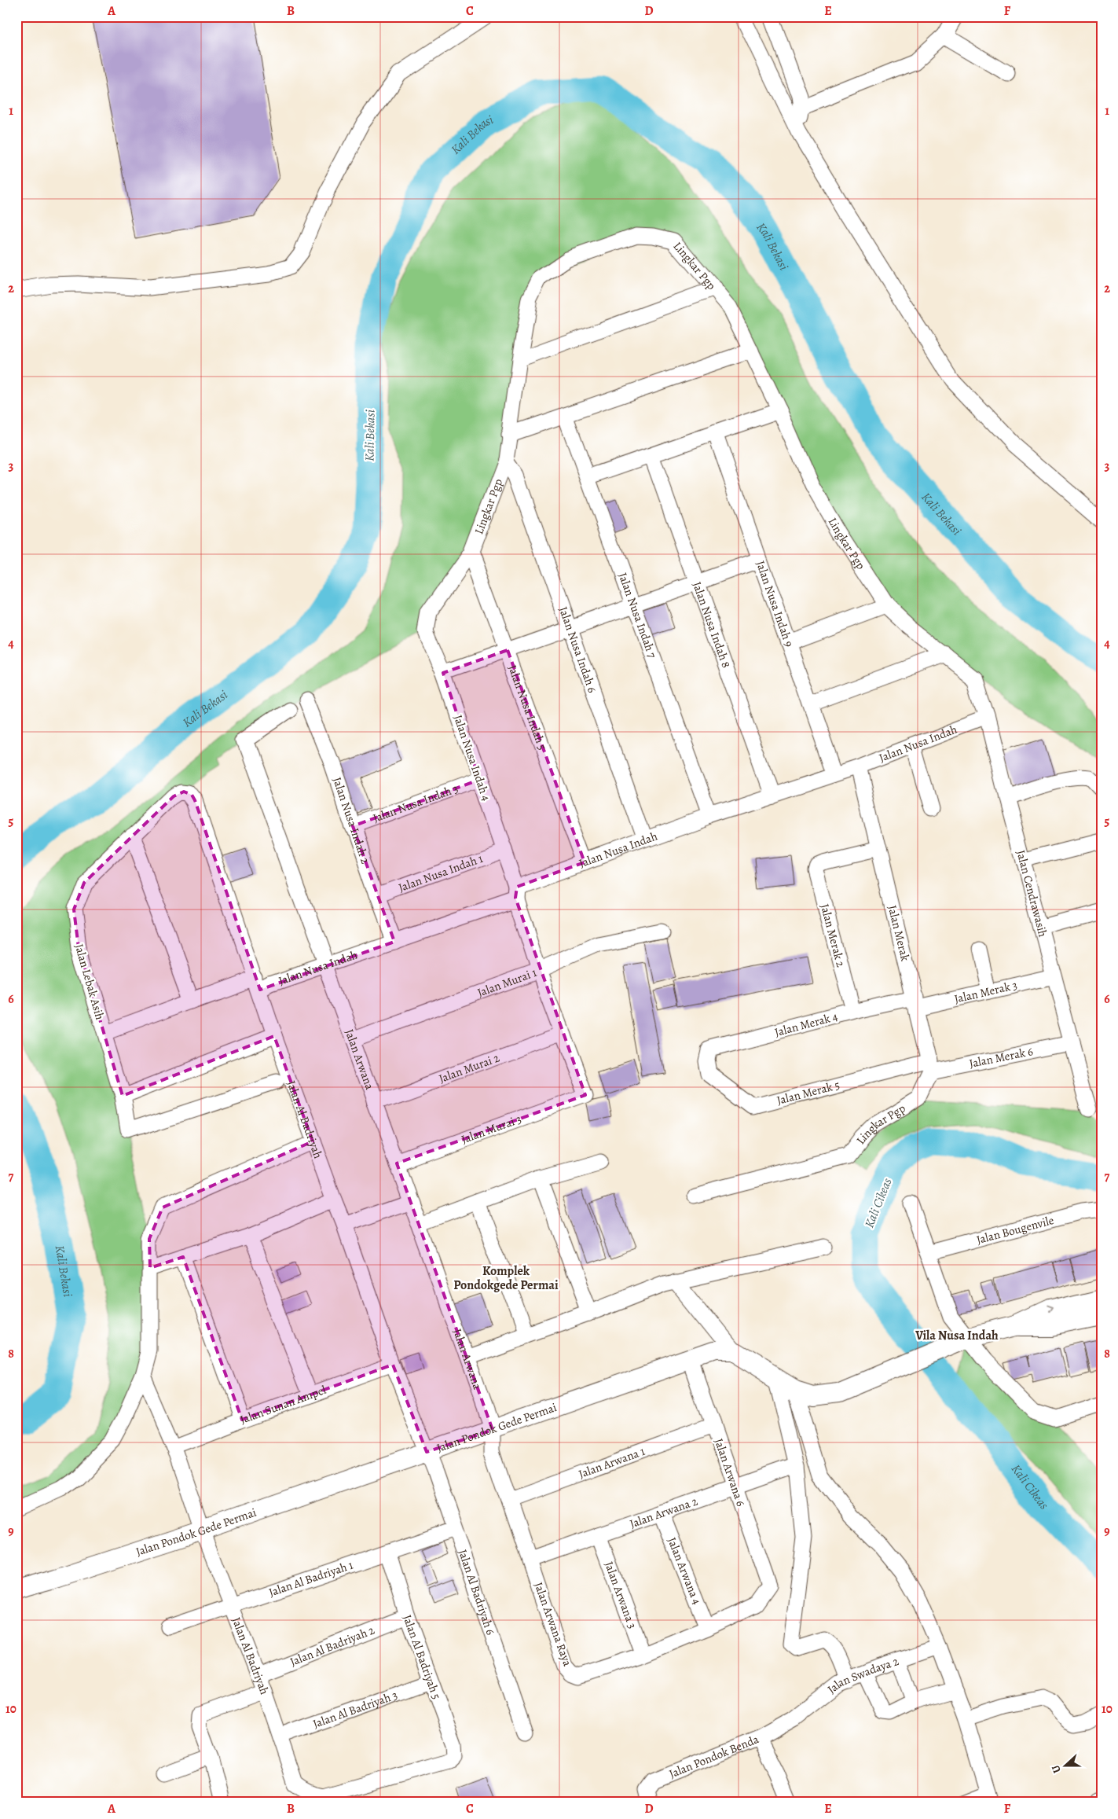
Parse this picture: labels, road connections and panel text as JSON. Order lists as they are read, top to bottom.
{
  "streets": {
    "street": [
      "Lingkar Pgp",
      "Jalan Nusa Indah 9",
      "Jalan Nusa Indah 7",
      "Jalan Nusa Indah 8",
      "Jalan Nusa Indah 6",
      "Jalan Nusa Indah 5",
      "Jalan Nusa Indah",
      "Jalan Nusa Indah 4",
      "Jalan Nusa Indah 3",
      "Jalan Nusa Indah 2",
      "Jalan Nusa Indah 1",
      "Jalan Cendrawasih",
      "Jalan Merak",
      "Jalan Merak 2",
      "Jalan Lebak Asih",
      "Jalan Murai 1",
      "Jalan Merak 3",
      "Jalan Merak 4",
      "Jalan Merak 6",
      "Jalan Arwana",
      "Jalan Murai 2",
      "Jalan Merak 5",
      "Jalan Al Badriyah",
      "Jalan Murai 3",
      "Jalan Bougenvile",
      "Jalan Sunan Ampel",
      "Jalan Pondok Gede Permai",
      "Jalan Arwana 1",
      "Jalan Arwana 6",
      "Jalan Arwana 2",
      "Jalan Arwana 4",
      "Jalan Al Badriyah 1",
      "Jalan Al Badriyah 6",
      "Jalan Arwana 3",
      "Jalan Arwana Raya",
      "Jalan Al Badriyah 2",
      "Jalan Al Badriyah 5",
      "Jalan Swadaya 2",
      "Jalan Al Badriyah 3",
      "Jalan Pondok Benda"
    ]
  },
  "crossings": [
    ["Lingkar Pgp", "Jalan Nusa Indah 6"],
    ["Lingkar Pgp", "Jalan Nusa Indah 5"],
    ["Lingkar Pgp", "Jalan Nusa Indah 4"],
    ["Lingkar Pgp", "Jalan Cendrawasih"],
    ["Lingkar Pgp", "Jalan Merak"],
    ["Lingkar Pgp", "Jalan Merak 6"],
    ["Lingkar Pgp", "Jalan Merak 5"],
    ["Jalan Nusa Indah 9", "Jalan Nusa Indah"],
    ["Jalan Nusa Indah 7", "Jalan Nusa Indah"],
    ["Jalan Nusa Indah 8", "Jalan Nusa Indah"],
    ["Jalan Nusa Indah 6", "Jalan Nusa Indah"],
    ["Jalan Nusa Indah 5", "Jalan Nusa Indah"],
    ["Jalan Nusa Indah", "Jalan Nusa Indah 4"],
    ["Jalan Nusa Indah", "Jalan Nusa Indah 2"],
    ["Jalan Nusa Indah", "Jalan Cendrawasih"],
    ["Jalan Nusa Indah", "Jalan Merak"],
    ["Jalan Nusa Indah", "Jalan Lebak Asih"],
    ["Jalan Nusa Indah", "Jalan Arwana"],
    ["Jalan Nusa Indah", "Jalan Al Badriyah"],
    ["Jalan Nusa Indah 4", "Jalan Nusa Indah 3"],
    ["Jalan Nusa Indah 4", "Jalan Nusa Indah 1"],
    ["Jalan Nusa Indah 4", "Jalan Murai 1"],
    ["Jalan Nusa Indah 4", "Jalan Murai 2"],
    ["Jalan Nusa Indah 4", "Jalan Murai 3"],
    ["Jalan Nusa Indah 3", "Jalan Nusa Indah 2"],
    ["Jalan Nusa Indah 2", "Jalan Nusa Indah 1"],
    ["Jalan Cendrawasih", "Jalan Merak 3"],
    ["Jalan Cendrawasih", "Jalan Merak 6"],
    ["Jalan Merak", "Jalan Merak 2"],
    ["Jalan Merak", "Jalan Merak 3"],
    ["Jalan Merak", "Jalan Merak 4"],
    ["Jalan Merak", "Jalan Merak 6"],
    ["Jalan Merak", "Jalan Merak 5"],
    ["Jalan Merak 2", "Jalan Merak 4"],
    ["Jalan Lebak Asih", "Jalan Al Badriyah"],
    ["Jalan Murai 1", "Jalan Arwana"],
    ["Jalan Merak 3", "Jalan Merak 4"],
    ["Jalan Merak 4", "Jalan Merak 5"],
    ["Jalan Merak 6", "Jalan Merak 5"],
    ["Jalan Arwana", "Jalan Murai 2"],
    ["Jalan Arwana", "Jalan Murai 3"],
    ["Jalan Arwana", "Jalan Pondok Gede Permai"],
    ["Jalan Arwana", "Jalan Arwana Raya"],
    ["Jalan Al Badriyah", "Jalan Sunan Ampel"],
    ["Jalan Al Badriyah", "Jalan Pondok Gede Permai"],
    ["Jalan Al Badriyah", "Jalan Al Badriyah 1"],
    ["Jalan Al Badriyah", "Jalan Al Badriyah 6"],
    ["Jalan Al Badriyah", "Jalan Al Badriyah 2"],
    ["Jalan Al Badriyah", "Jalan Al Badriyah 5"],
    ["Jalan Al Badriyah", "Jalan Al Badriyah 3"],
    ["Jalan Pondok Gede Permai", "Jalan Arwana 6"],
    ["Jalan Pondok Gede Permai", "Jalan Al Badriyah 6"],
    ["Jalan Pondok Gede Permai", "Jalan Arwana Raya"],
    ["Jalan Arwana 1", "Jalan Arwana 6"],
    ["Jalan Arwana 1", "Jalan Arwana Raya"],
    ["Jalan Arwana 6", "Jalan Arwana 2"],
    ["Jalan Arwana 6", "Jalan Arwana Raya"],
    ["Jalan Arwana 2", "Jalan Arwana 4"],
    ["Jalan Arwana 2", "Jalan Arwana 3"],
    ["Jalan Arwana 2", "Jalan Arwana Raya"],
    ["Jalan Arwana 4", "Jalan Arwana Raya"],
    ["Jalan Al Badriyah 1", "Jalan Al Badriyah 6"],
    ["Jalan Al Badriyah 1", "Jalan Al Badriyah 5"],
    ["Jalan Arwana 3", "Jalan Arwana Raya"],
    ["Jalan Al Badriyah 2", "Jalan Al Badriyah 5"],
    ["Jalan Al Badriyah 5", "Jalan Al Badriyah 3"],
    ["Jalan Swadaya 2", "Jalan Pondok Benda"]
  ],
  "districts": ["Komplek Pondokgede Permai", "Vila Nusa Indah"],
  "water": ["Kali Bekasi", "Kali Cikeas"],
  "north": "left",
  "grid": {
    "columns": [
      "A",
      "B",
      "C",
      "D",
      "E",
      "F"
    ],
    "rows": [
      "1",
      "2",
      "3",
      "4",
      "5",
      "6",
      "7",
      "8",
      "9",
      "10"
    ]
  }
}
